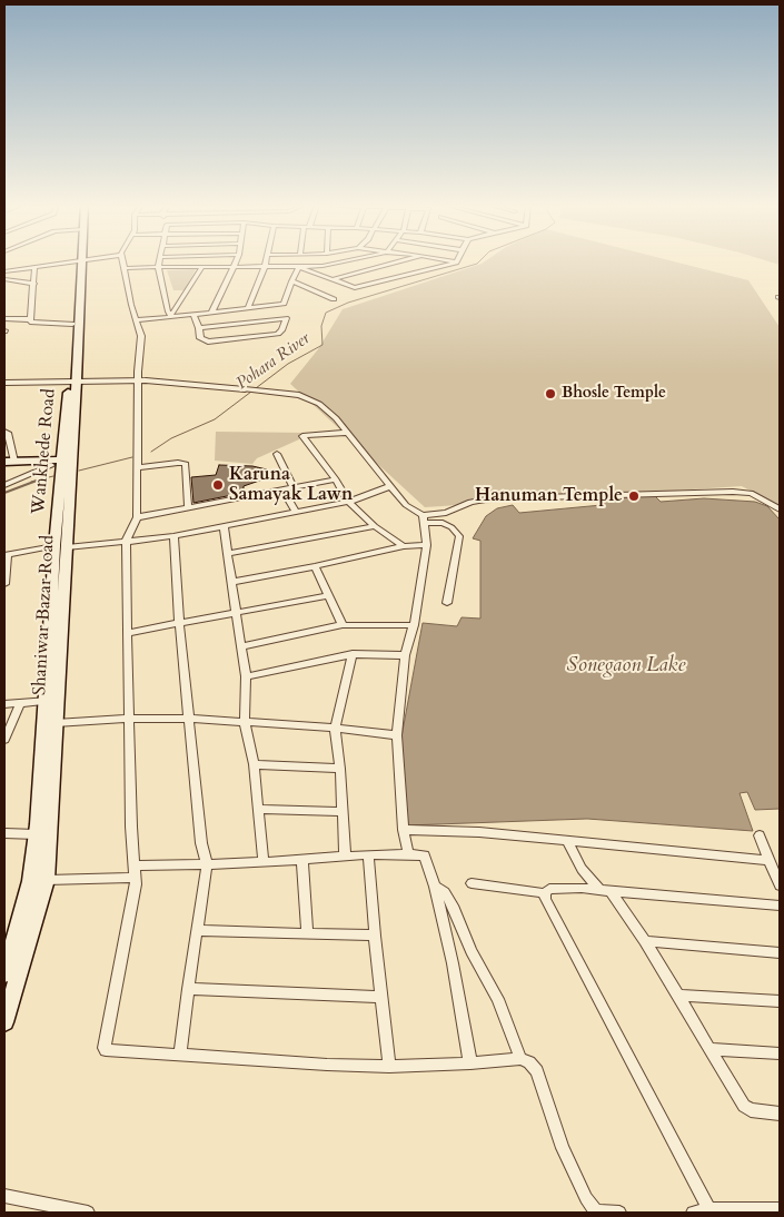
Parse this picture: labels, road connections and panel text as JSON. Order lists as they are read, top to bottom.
{
  "streets": {
    "main road": ["Wankhede Road", "Shaniwar Bazar Road"]
  },
  "crossings": [
    ["Wankhede Road", "Shaniwar Bazar Road"]
  ],
  "water": ["Pohara River", "Sonegaon Lake"],
  "places": ["Bhosle Temple", "Karuna Samayak Lawn", "Hanuman Temple"]
}
